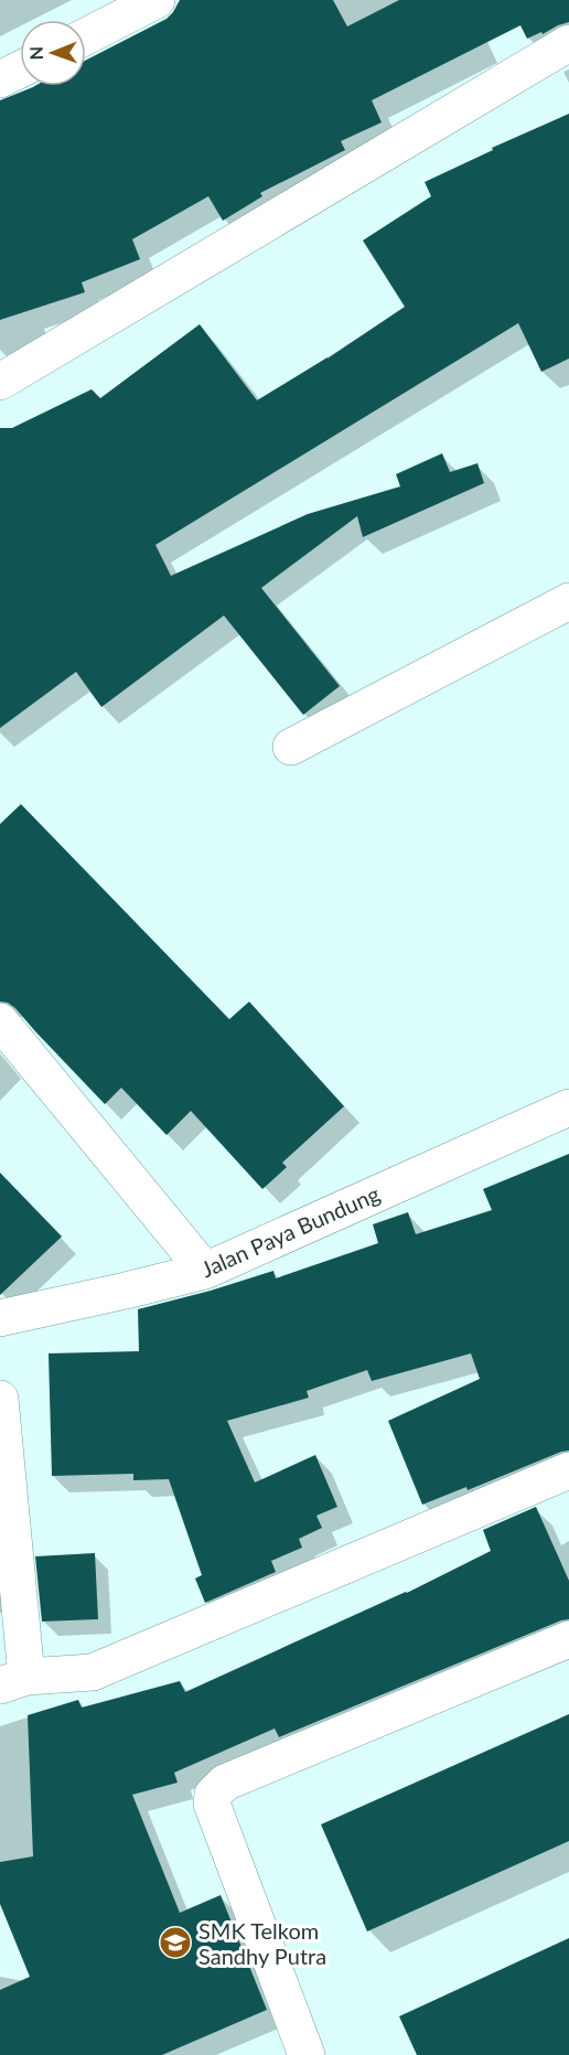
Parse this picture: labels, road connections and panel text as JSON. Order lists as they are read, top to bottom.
{
  "streets": {
    "street": ["Jalan Paya Bundung"]
  },
  "places": {
    "school or university": ["SMK Telkom Sandhy Putra"]
  },
  "north": "left"
}
